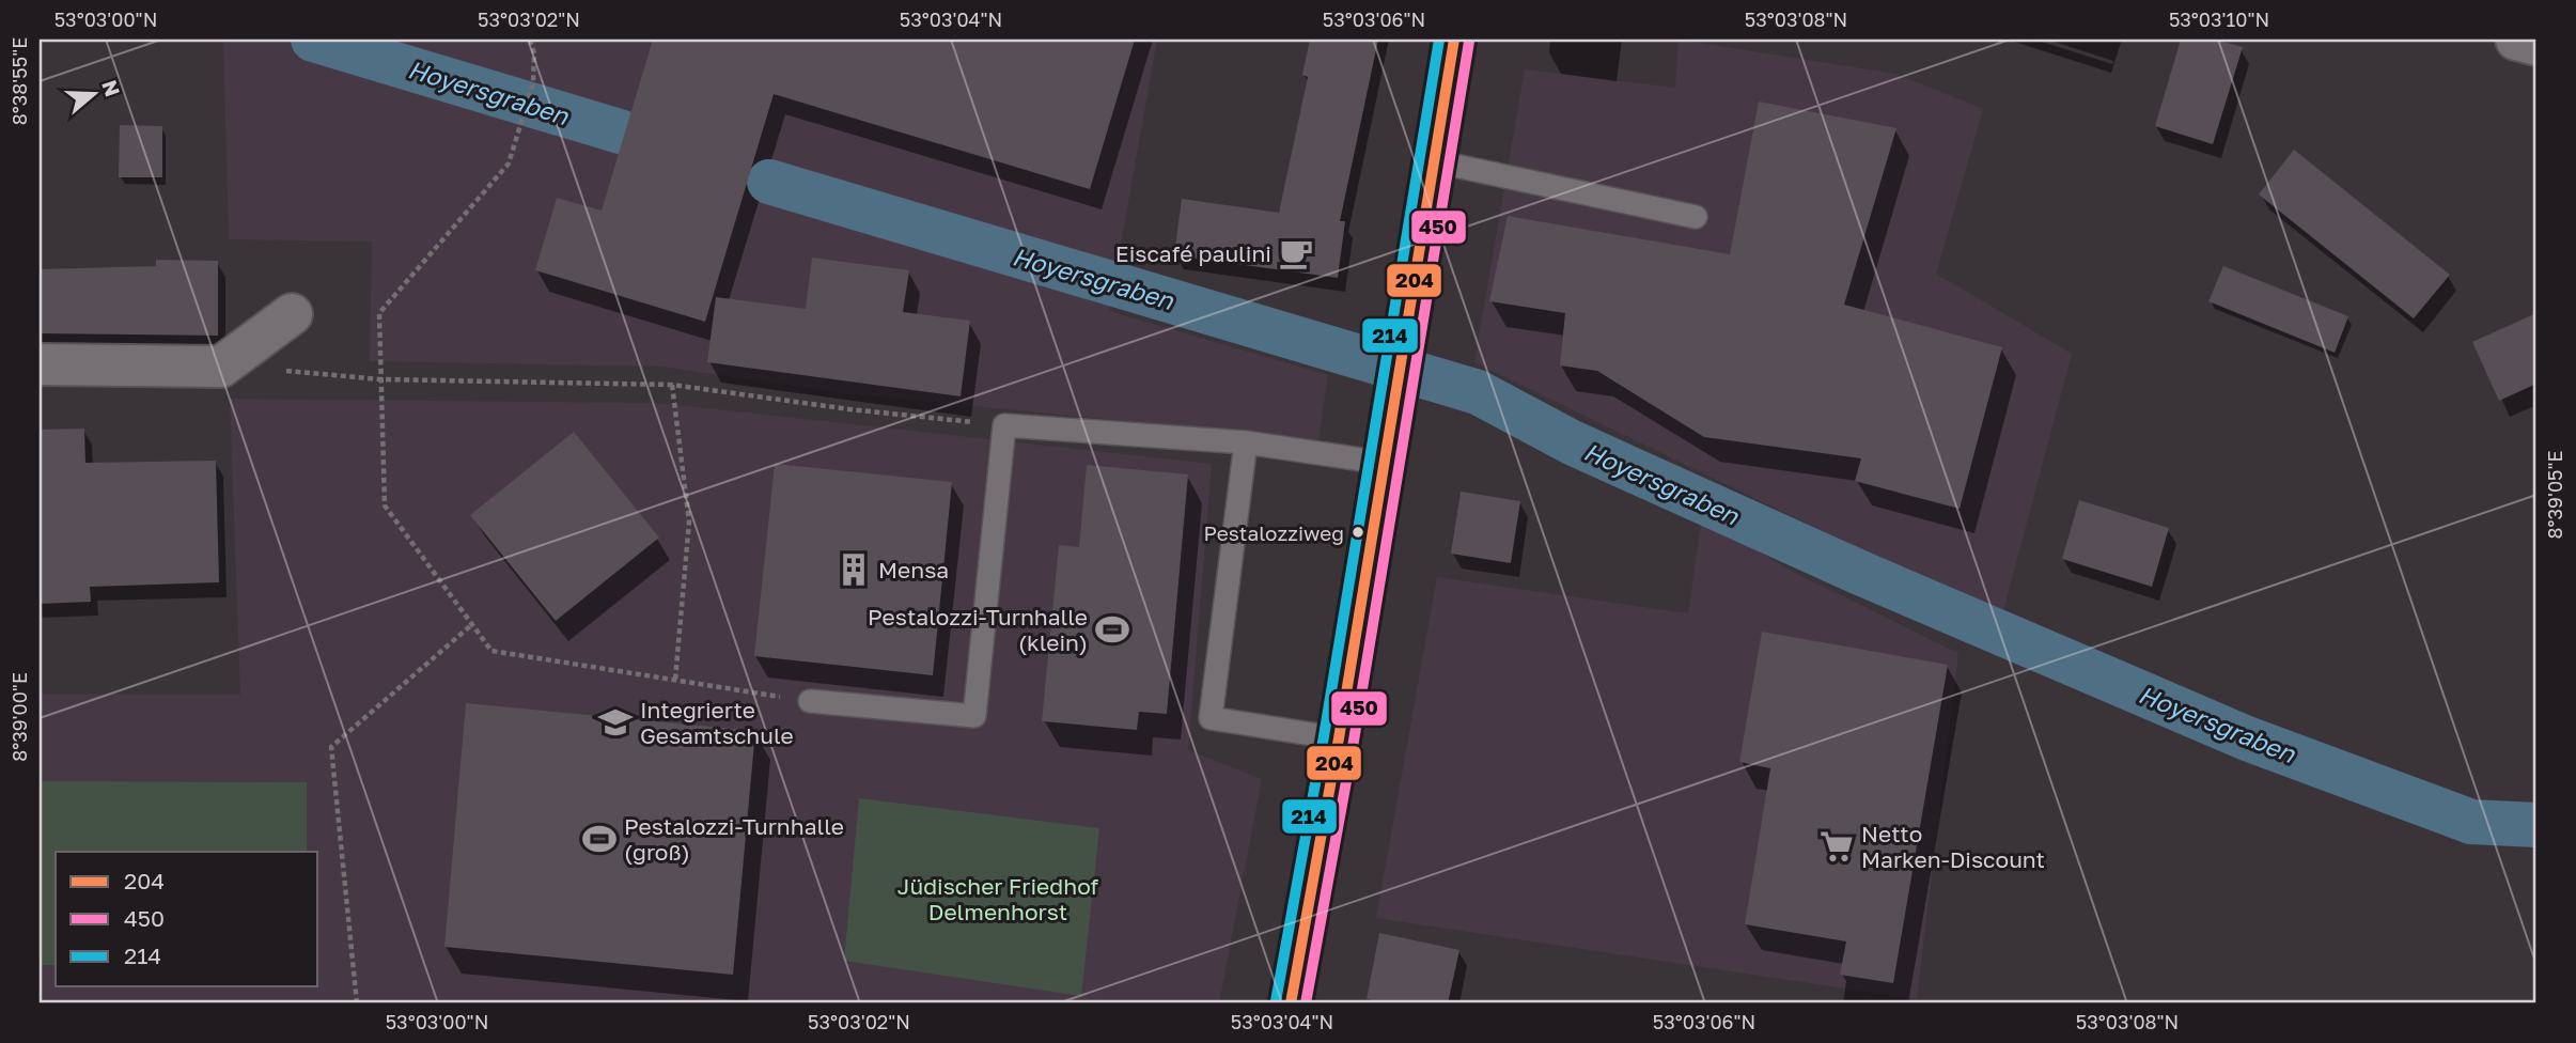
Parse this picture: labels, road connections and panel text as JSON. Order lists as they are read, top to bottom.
{
  "water": ["Hoyersgraben"],
  "parks": ["Jüdischer Friedhof Delmenhorst"],
  "places": {
    "cafe": ["Eiscafé paulini"],
    "other": ["Pestalozziweg"],
    "building": ["Mensa"],
    "sports": ["Pestalozzi-Turnhalle (klein)", "Pestalozzi-Turnhalle (groß)"],
    "school or university": ["Integrierte Gesamtschule"],
    "supermarket": ["Netto Marken-Discount"]
  },
  "lines": ["transit line 204", "transit line 214", "transit line 450"],
  "legend": ["204", "450", "214"],
  "north": "right",
  "coordinates": [
    "53°03'00\"N",
    "53°03'02\"N",
    "53°03'04\"N",
    "53°03'06\"N",
    "53°03'08\"N",
    "53°03'10\"N",
    "8°38'55\"E",
    "8°39'05\"E",
    "8°39'00\"E"
  ]
}
